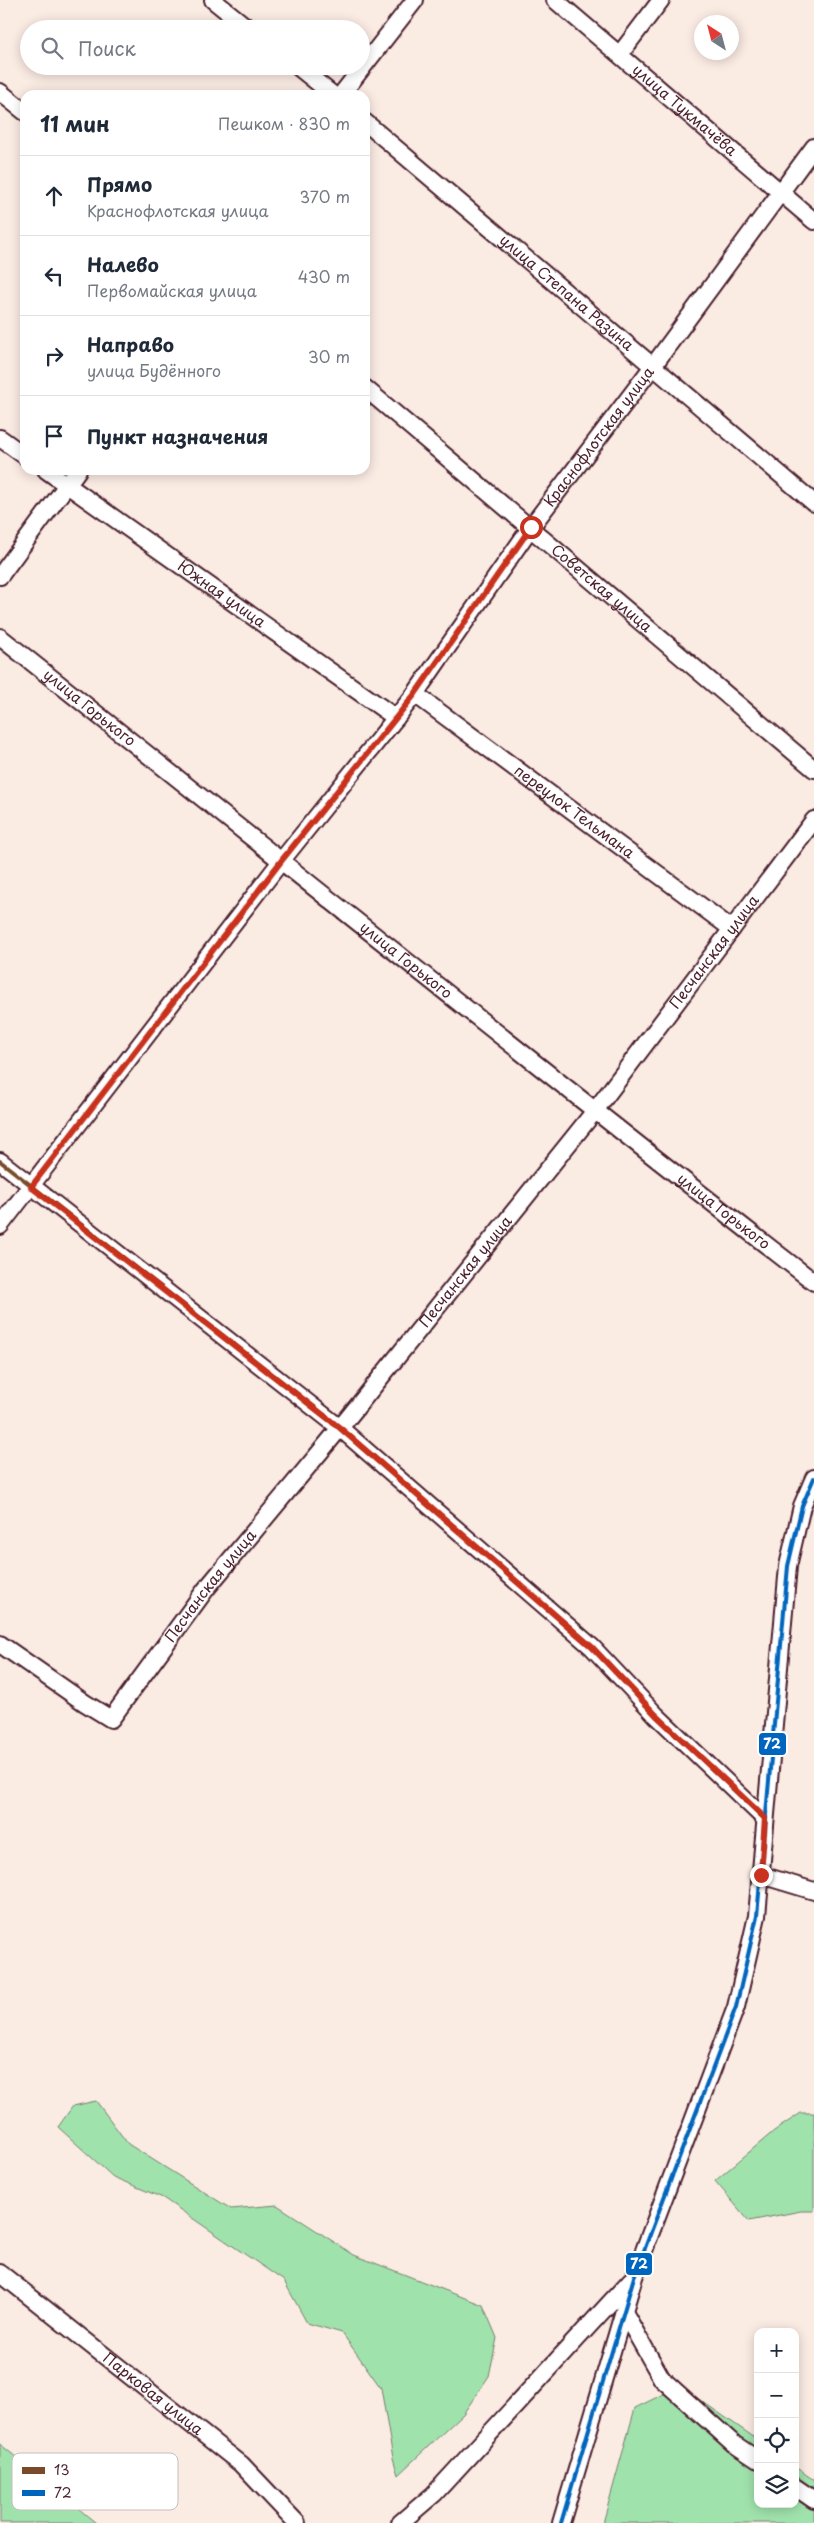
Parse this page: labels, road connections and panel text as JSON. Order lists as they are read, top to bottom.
{
  "streets": {
    "street": [
      "улица Тукмачёва",
      "улица Степана Разина",
      "Краснофлотская улица",
      "Советская улица",
      "Южная улица",
      "улица Горького",
      "переулок Тельмана",
      "Песчанская улица",
      "Парковая улица"
    ]
  },
  "crossings": [
    ["улица Тукмачёва", "Краснофлотская улица"],
    ["улица Степана Разина", "Краснофлотская улица"],
    ["Краснофлотская улица", "Советская улица"],
    ["Краснофлотская улица", "Южная улица"],
    ["Краснофлотская улица", "улица Горького"],
    ["Краснофлотская улица", "переулок Тельмана"],
    ["улица Горького", "Песчанская улица"],
    ["переулок Тельмана", "Песчанская улица"]
  ],
  "lines": ["transit line 13", "transit line 72"],
  "legend": ["13", "72"],
  "north": "top left",
  "page": {
    "search": "Поиск",
    "heading": ["11 мин", "Пешком · 830 m"],
    "list": [
      ["Прямо", "Краснофлотская улица", "370 m"],
      ["Налево", "Первомайская улица", "430 m"],
      ["Направо", "улица Будённого", "30 m"],
      "Пункт назначения"
    ],
    "map_buttons": ["+", "−"]
  }
}
